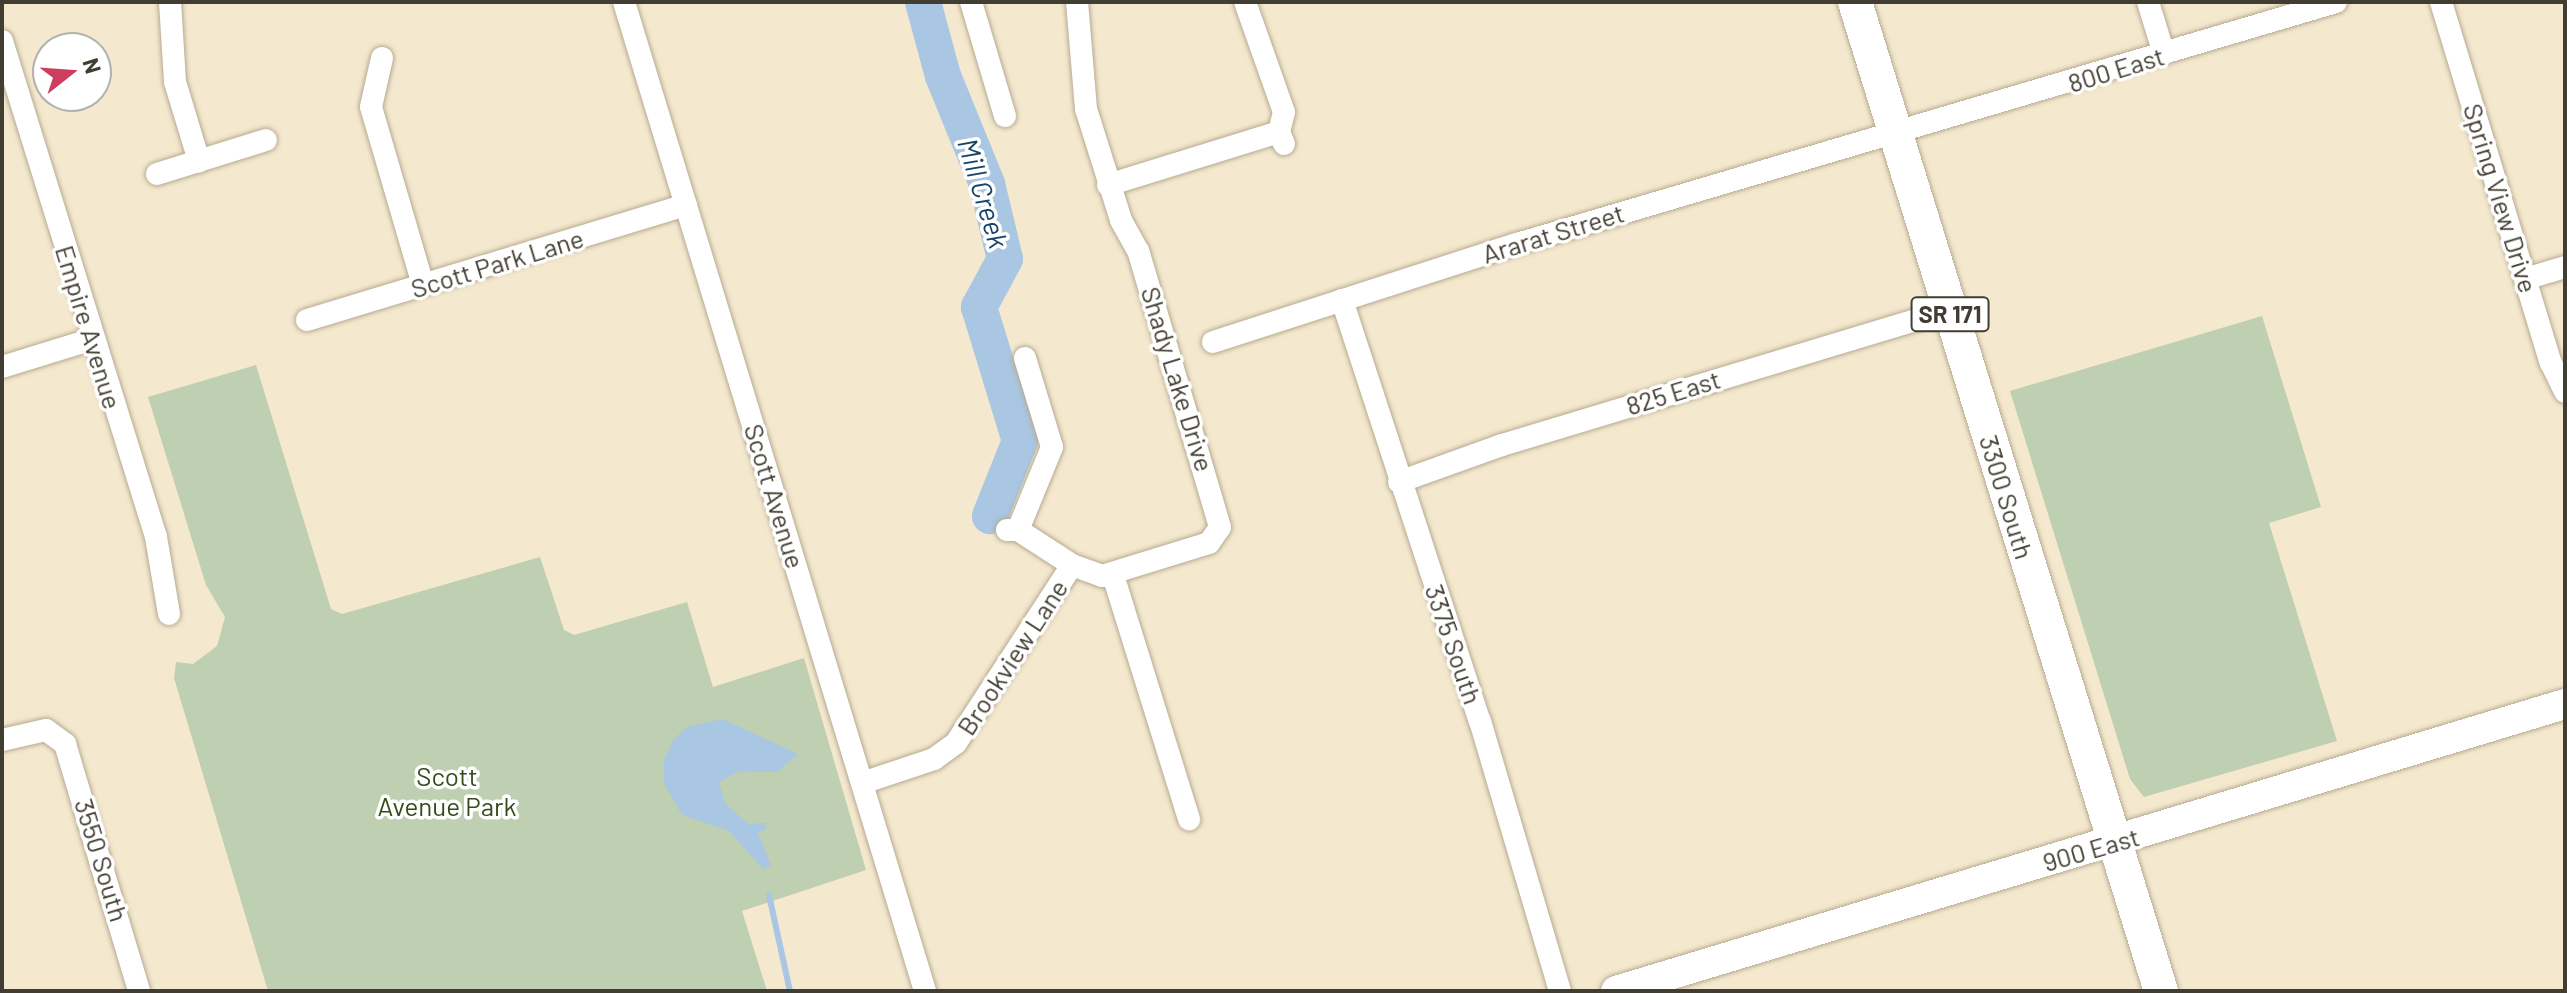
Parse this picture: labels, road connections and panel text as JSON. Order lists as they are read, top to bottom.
{
  "streets": {
    "main road": ["SR 171", "3300 South", "900 East"],
    "street": [
      "800 East",
      "Spring View Drive",
      "Ararat Street",
      "Scott Park Lane",
      "Empire Avenue",
      "Shady Lake Drive",
      "825 East",
      "Scott Avenue",
      "3375 South",
      "Brookview Lane",
      "3550 South"
    ]
  },
  "crossings": [
    ["800 East", "Ararat Street"],
    ["800 East", "3300 South"],
    ["Ararat Street", "3300 South"],
    ["Ararat Street", "3375 South"],
    ["Scott Park Lane", "Scott Avenue"],
    ["825 East", "3300 South"],
    ["825 East", "3375 South"],
    ["Scott Avenue", "Brookview Lane"],
    ["3300 South", "900 East"]
  ],
  "water": ["Mill Creek"],
  "parks": ["Scott Avenue Park"],
  "north": "right"
}
